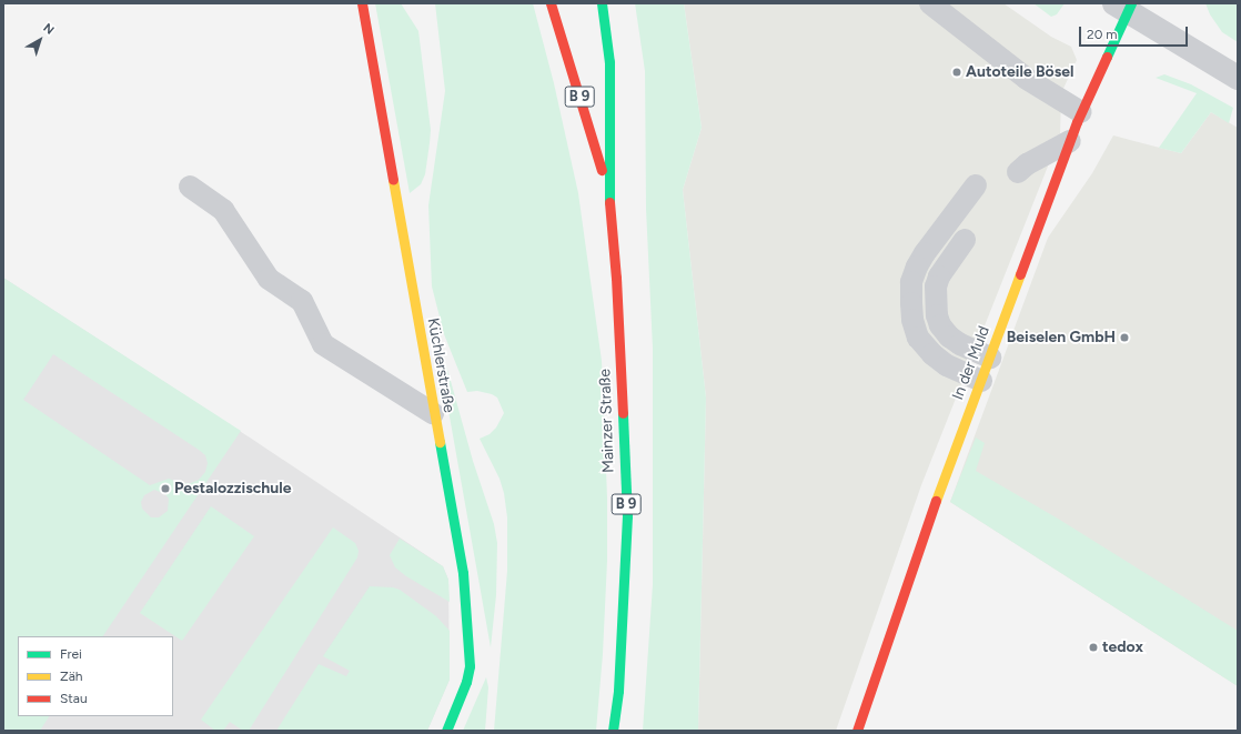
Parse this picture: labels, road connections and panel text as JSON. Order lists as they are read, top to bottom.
{
  "streets": {
    "street": [
      "B 9",
      "In der Muld",
      "Küchlerstraße",
      "Mainzer Straße"
    ]
  },
  "places": [
    "Autoteile Bösel",
    "Beiselen GmbH",
    "Pestalozzischule",
    "tedox"
  ],
  "legend": ["Frei", "Zäh", "Stau"],
  "scale_bar": "20 m",
  "north": "top right"
}
